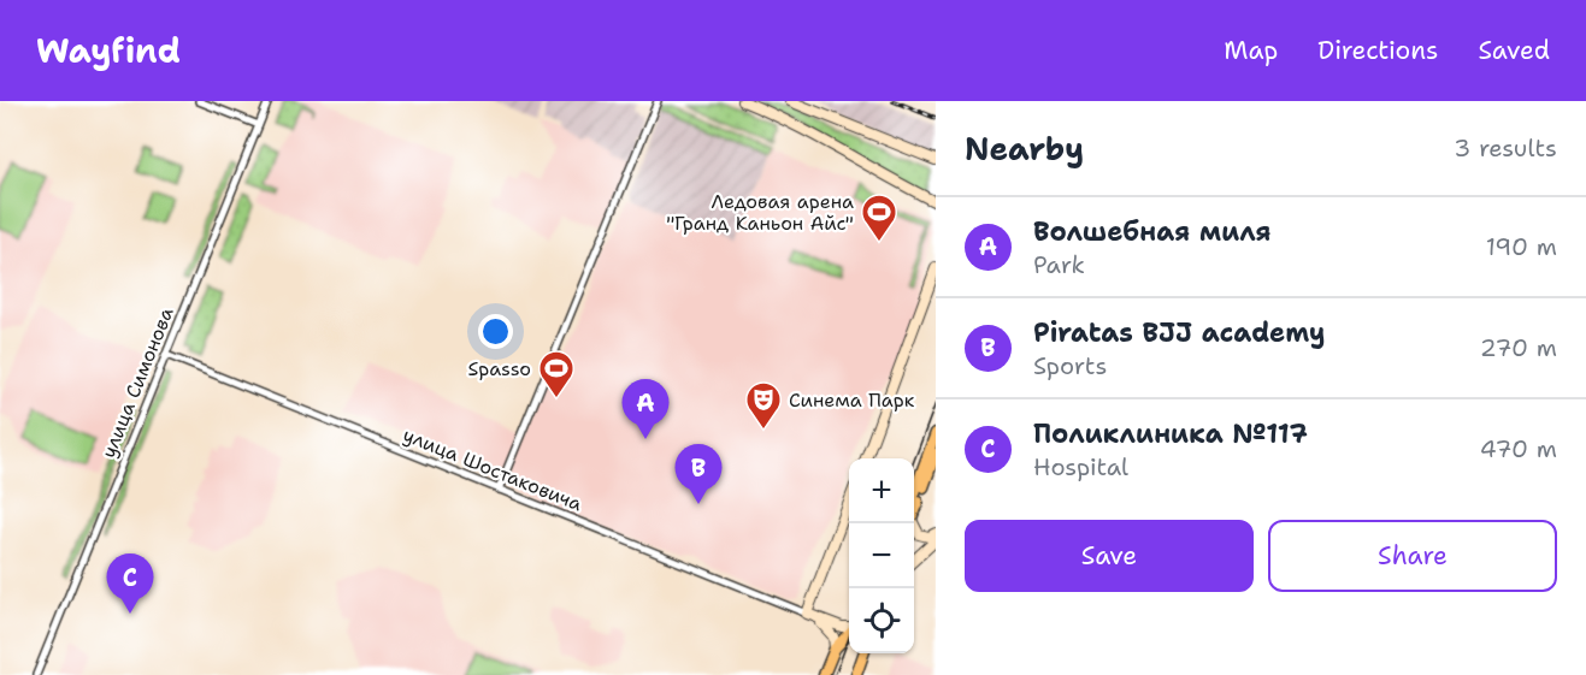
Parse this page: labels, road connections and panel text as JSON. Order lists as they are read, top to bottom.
{
  "streets": {
    "main road": ["улица Шостаковича"],
    "street": ["улица Симонова"]
  },
  "crossings": [
    ["улица Симонова", "улица Шостаковича"]
  ],
  "places": {
    "sports": ["Ледовая арена \"Гранд Каньон Айс\"", "Spasso"],
    "theatre": ["Синема Парк"]
  },
  "page": {
    "header": "Wayfind",
    "nav": ["Map", "Directions", "Saved"],
    "heading": ["Nearby", "3 results"],
    "list": [
      {
        "mark": "A",
        "name": "Волшебная миля",
        "note": "Park",
        "value": "190 m"
      },
      {
        "mark": "B",
        "name": "Piratas BJJ academy",
        "note": "Sports",
        "value": "270 m"
      },
      {
        "mark": "C",
        "name": "Поликлиника №117",
        "note": "Hospital",
        "value": "470 m"
      }
    ],
    "pins": ["A", "B", "C"],
    "map_buttons": ["+", "−"],
    "buttons": ["Save", "Share"]
  }
}
